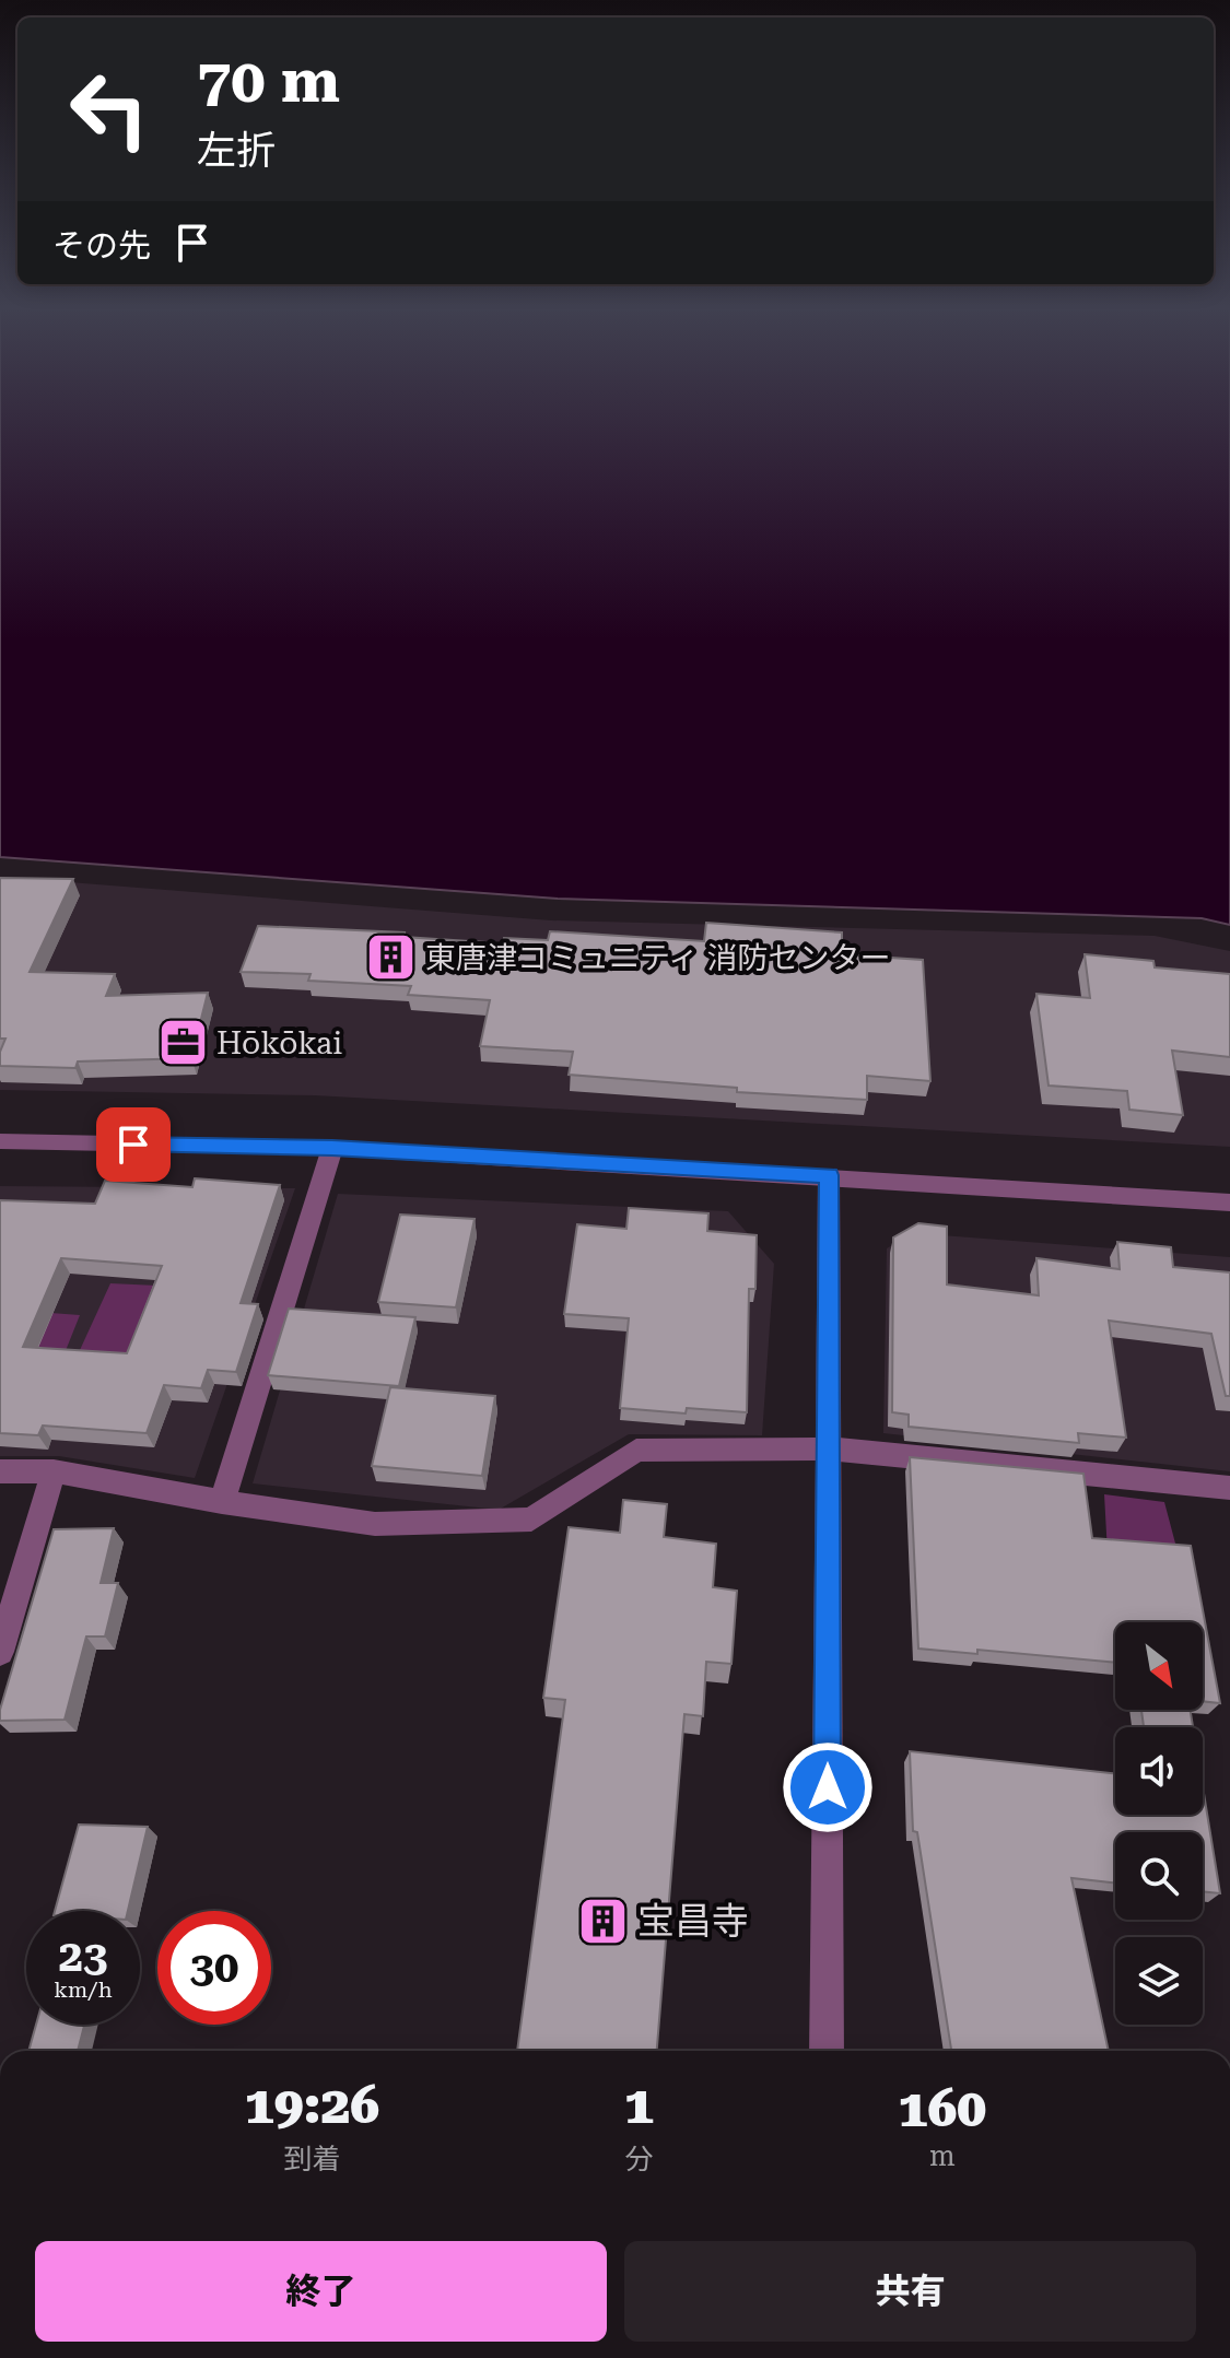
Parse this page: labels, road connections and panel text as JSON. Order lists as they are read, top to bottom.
{
  "places": {
    "building": ["東唐津コミュニティ 消防センター", "宝昌寺"],
    "office": ["Hōkōkai"]
  },
  "north": "bottom right",
  "page": {
    "turn": ["70 m", "左折"],
    "then": "その先",
    "speed": "23 km/h",
    "limit": "30",
    "eta": [
      "19:26",
      "到着",
      "1",
      "分",
      "160",
      "m"
    ],
    "buttons": ["終了", "共有"]
  }
}
